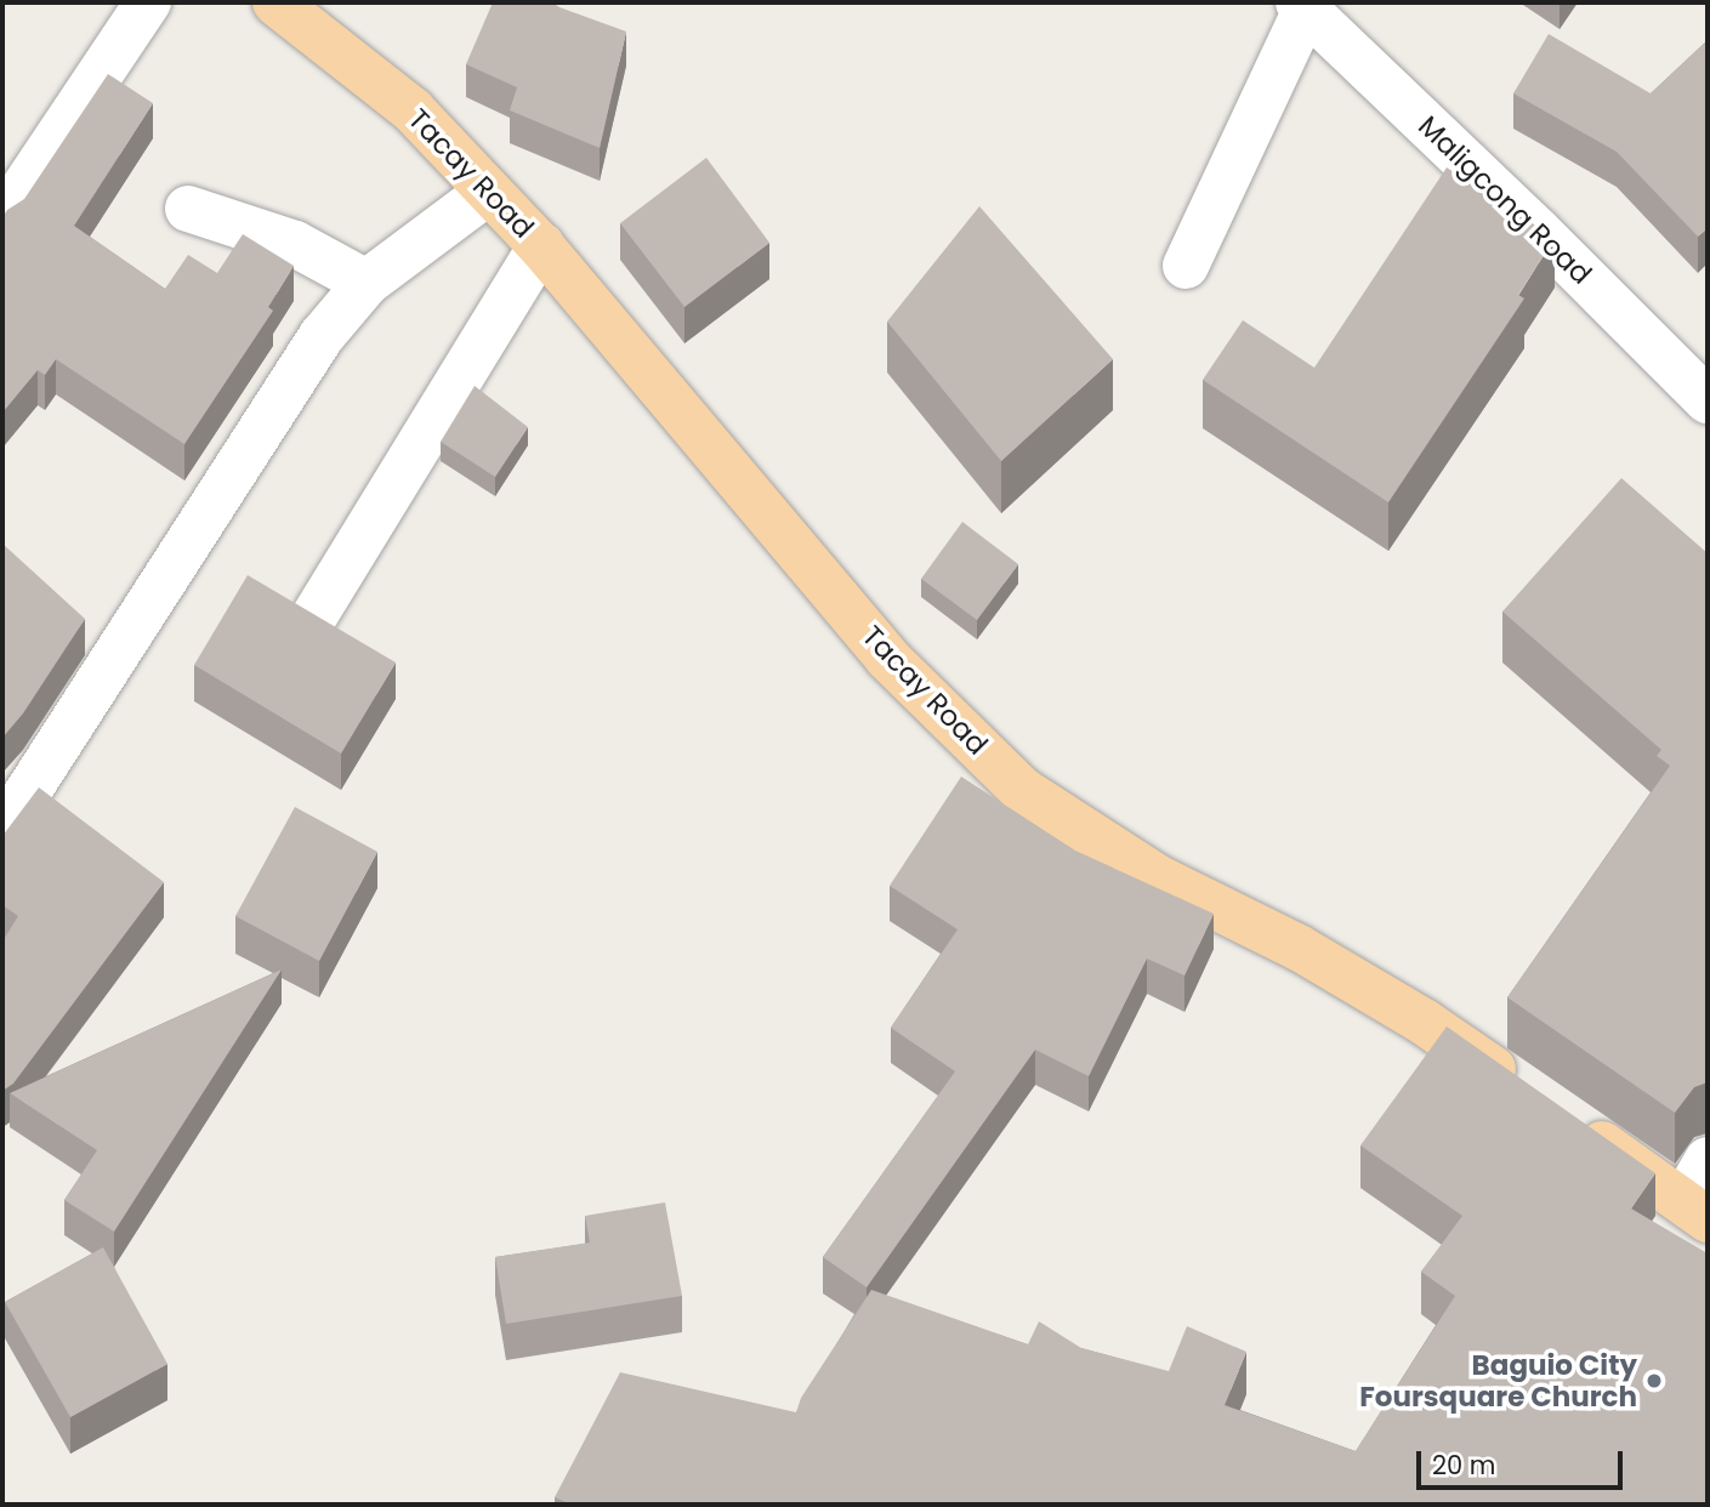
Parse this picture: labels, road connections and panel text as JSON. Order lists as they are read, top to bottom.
{
  "streets": {
    "main road": ["Tacay Road"],
    "street": ["Maligcong Road"]
  },
  "places": ["Baguio City Foursquare Church"],
  "scale_bar": "20 m"
}
